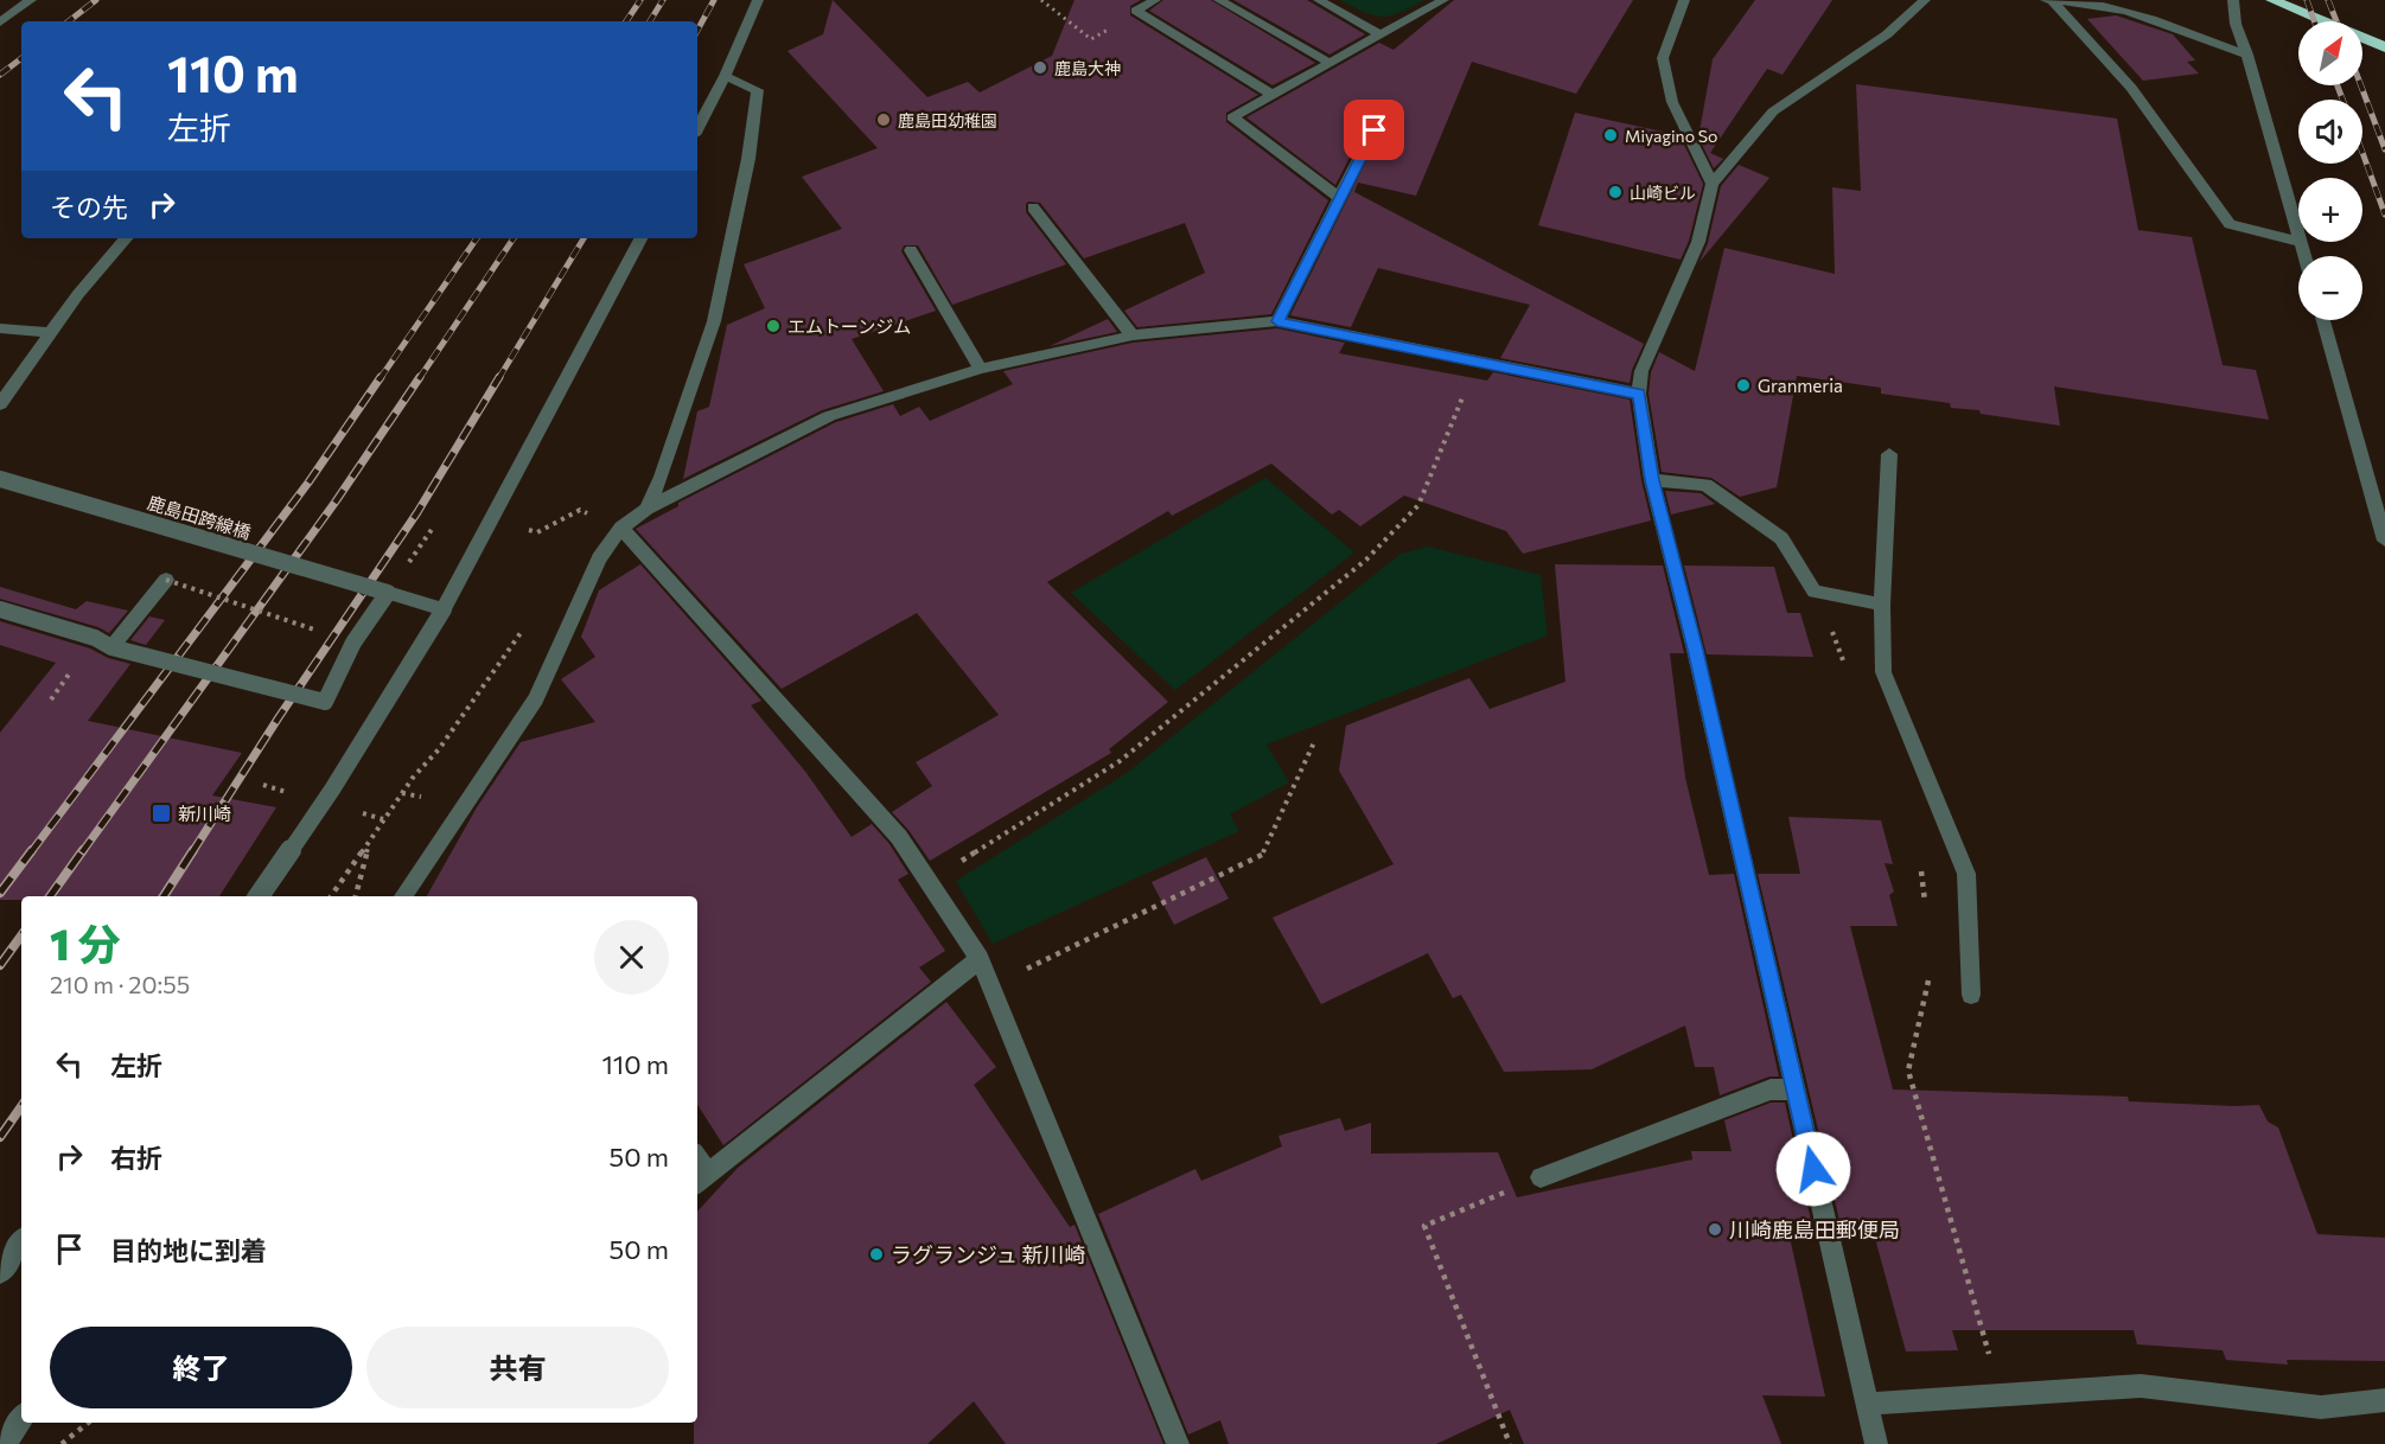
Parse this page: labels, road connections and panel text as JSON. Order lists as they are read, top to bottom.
{
  "streets": {
    "street": ["鹿島田跨線橋"]
  },
  "places": {
    "other": [
      "鹿島大神",
      "鹿島田幼稚園",
      "Miyagino So",
      "山崎ビル",
      "エムトーンジム",
      "Granmeria",
      "川崎鹿島田郵便局",
      "ラグランジュ 新川崎"
    ],
    "transit": ["新川崎"]
  },
  "north": "top right",
  "page": {
    "map_buttons": ["+", "−"],
    "turn": ["110 m", "左折"],
    "then": "その先",
    "heading": ["1 分", "210 m · 20:55"],
    "list": [
      {
        "name": "左折",
        "value": "110 m"
      },
      {
        "name": "右折",
        "value": "50 m"
      },
      {
        "name": "目的地に到着",
        "value": "50 m"
      }
    ],
    "buttons": ["終了", "共有"]
  }
}
